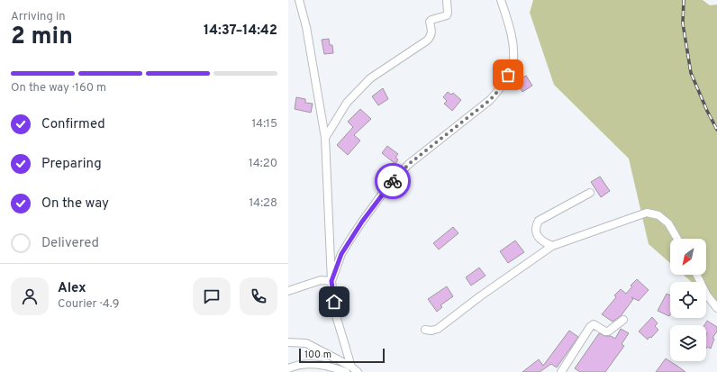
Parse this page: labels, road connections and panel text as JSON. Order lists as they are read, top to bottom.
{
  "scale_bar": "100 m",
  "north": "bottom left",
  "page": {
    "heading": ["2 min", "Arriving in", "14:37–14:42"],
    "panel": ["Alex", "Courier · 4.9"],
    "bar": "On the way · 160 m",
    "list": [
      ["Confirmed", "14:15"],
      ["Preparing", "14:20"],
      ["On the way", "14:28"],
      "Delivered"
    ],
    "scale": "100 m"
  }
}
